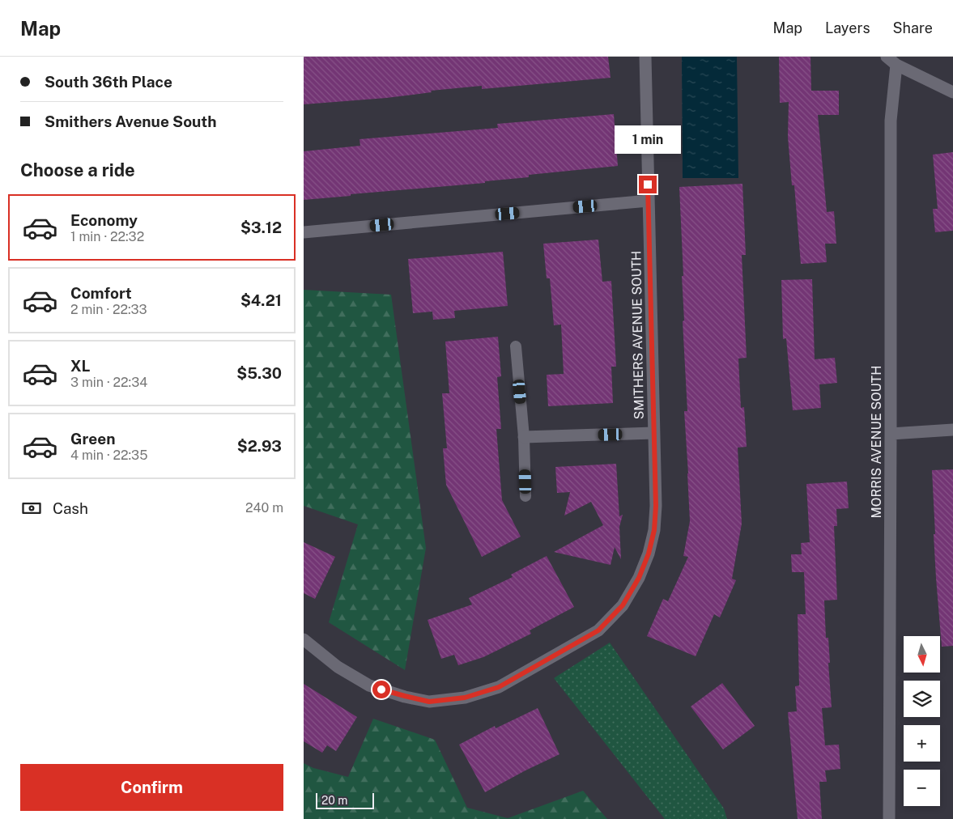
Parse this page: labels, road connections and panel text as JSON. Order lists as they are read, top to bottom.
{
  "streets": {
    "street": ["SMITHERS AVENUE SOUTH", "MORRIS AVENUE SOUTH"]
  },
  "scale_bar": "20 m",
  "north": "bottom",
  "page": {
    "header": "Map",
    "nav": ["Map", "Layers", "Share"],
    "banner": ["South 36th Place", "Smithers Avenue South"],
    "bubble": "1 min",
    "heading": "Choose a ride",
    "list": [
      {
        "name": "Economy",
        "note": "1 min · 22:32",
        "value": "$3.12"
      },
      {
        "name": "Comfort",
        "note": "2 min · 22:33",
        "value": "$4.21"
      },
      {
        "name": "XL",
        "note": "3 min · 22:34",
        "value": "$5.30"
      },
      {
        "name": "Green",
        "note": "4 min · 22:35",
        "value": "$2.93"
      }
    ],
    "pay": ["Cash", "240 m"],
    "map_buttons": ["+", "−"],
    "buttons": "Confirm",
    "scale": "20 m"
  }
}
